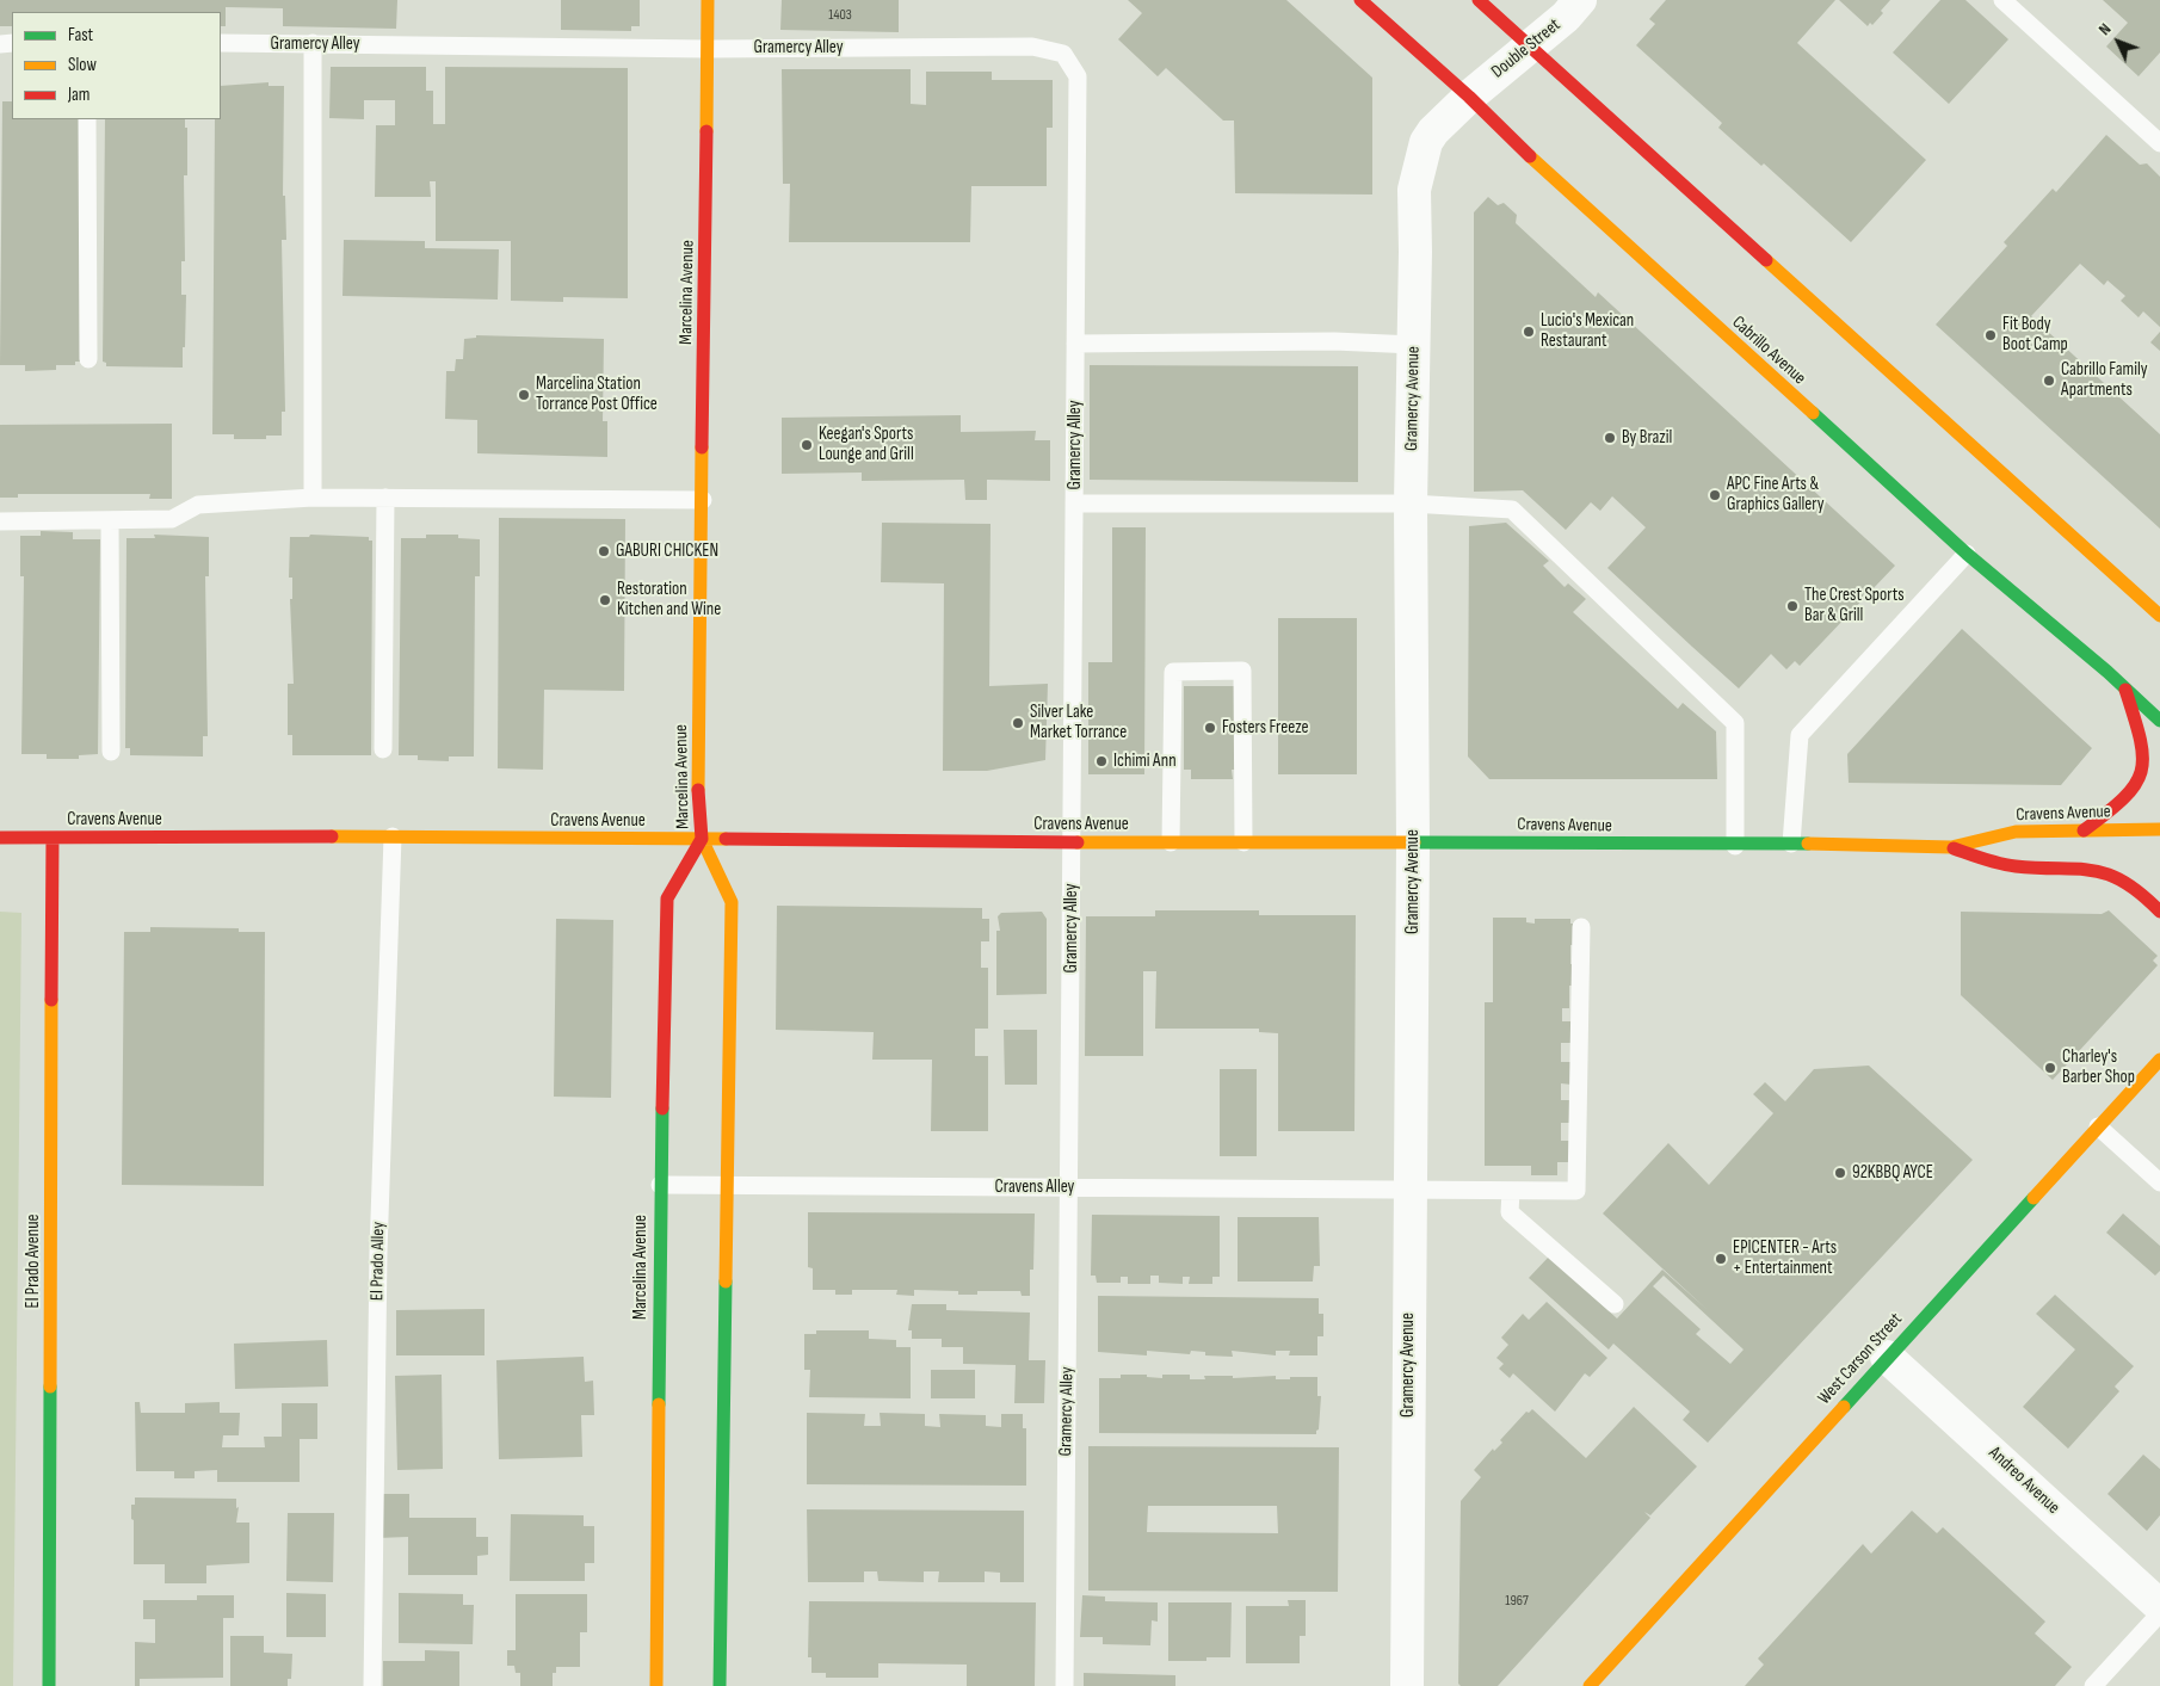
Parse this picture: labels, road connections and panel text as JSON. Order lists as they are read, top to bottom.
{
  "streets": {
    "street": [
      "Double Street",
      "Marcelina Avenue",
      "Cabrillo Avenue",
      "Gramercy Avenue",
      "Cravens Avenue",
      "El Prado Avenue",
      "West Carson Street",
      "Andreo Avenue"
    ],
    "lane": ["Gramercy Alley", "Cravens Alley", "El Prado Alley"]
  },
  "crossings": [
    ["Gramercy Alley", "Marcelina Avenue"],
    ["Gramercy Alley", "Cravens Avenue"],
    ["Gramercy Alley", "Cravens Alley"],
    ["Double Street", "Cabrillo Avenue"],
    ["Double Street", "Gramercy Avenue"],
    ["Marcelina Avenue", "Cravens Avenue"],
    ["Marcelina Avenue", "Cravens Alley"],
    ["Cabrillo Avenue", "Gramercy Avenue"],
    ["Gramercy Avenue", "Cravens Avenue"],
    ["Gramercy Avenue", "Cravens Alley"],
    ["Cravens Avenue", "El Prado Avenue"],
    ["Cravens Avenue", "El Prado Alley"],
    ["West Carson Street", "Andreo Avenue"]
  ],
  "places": [
    "Lucio's Mexican Restaurant",
    "Fit Body Boot Camp",
    "Cabrillo Family Apartments",
    "Marcelina Station Torrance Post Office",
    "By Brazil",
    "Keegan's Sports Lounge and Grill",
    "APC Fine Arts & Graphics Gallery",
    "GABURI CHICKEN",
    "Restoration Kitchen and Wine",
    "The Crest Sports Bar & Grill",
    "Silver Lake Market Torrance",
    "Fosters Freeze",
    "Ichimi Ann",
    "Charley's Barber Shop",
    "92KBBQ AYCE",
    "EPICENTER - Arts + Entertainment"
  ],
  "house_numbers": ["1403", "1967"],
  "legend": ["Fast", "Slow", "Jam"],
  "north": "top left"
}
